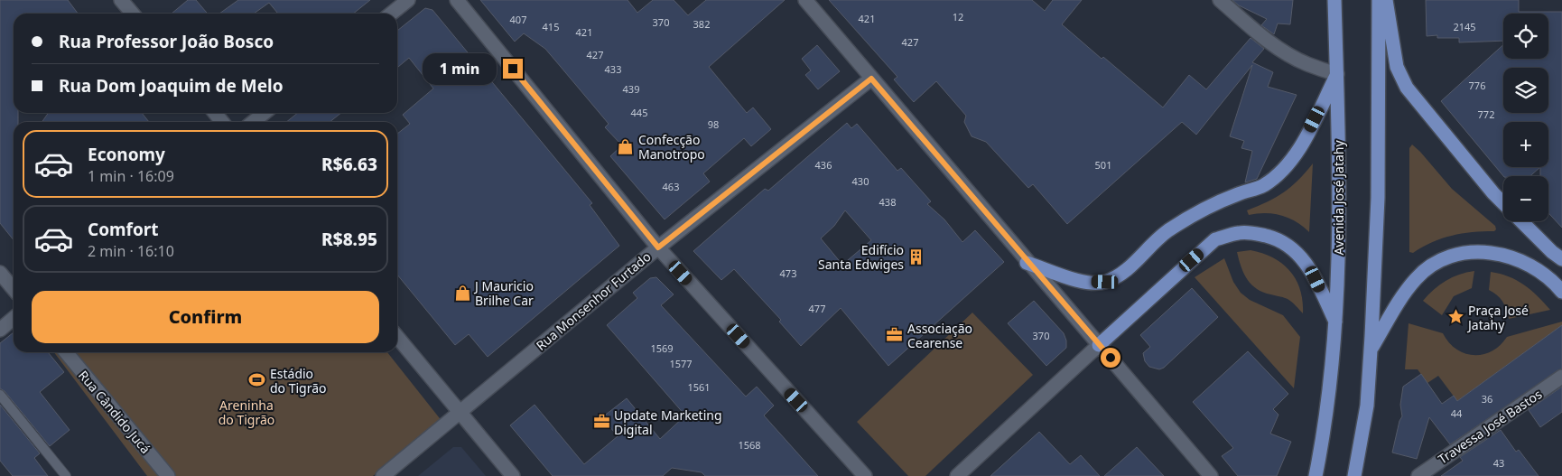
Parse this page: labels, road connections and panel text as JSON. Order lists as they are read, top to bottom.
{
  "streets": {
    "main road": ["Avenida José Jatahy"],
    "street": ["Rua Monsenhor Furtado", "Rua Cândido Jucá", "Travessa José Bastos"]
  },
  "parks": ["Areninha do Tigrão"],
  "places": {
    "shop": ["Confecção Manotropo", "J Mauricio Brilhe Car"],
    "building": ["Edifício Santa Edwiges"],
    "place": ["Praça José Jatahy"],
    "office": ["Associação Cearense", "Update Marketing Digital"],
    "sports": ["Estádio do Tigrão"]
  },
  "house_numbers": [
    "12",
    "421",
    "407",
    "370",
    "382",
    "415",
    "2145",
    "421",
    "427",
    "427",
    "433",
    "776",
    "439",
    "445",
    "772",
    "98",
    "436",
    "501",
    "430",
    "463",
    "438",
    "473",
    "477",
    "370",
    "1569",
    "1577",
    "1561",
    "36",
    "44",
    "1568",
    "43"
  ],
  "page": {
    "map_buttons": ["+", "−"],
    "banner": ["Rua Professor João Bosco", "Rua Dom Joaquim de Melo"],
    "bubble": "1 min",
    "list": [
      {
        "name": "Economy",
        "note": "1 min · 16:09",
        "value": "R$6.63"
      },
      {
        "name": "Comfort",
        "note": "2 min · 16:10",
        "value": "R$8.95"
      }
    ],
    "buttons": "Confirm"
  }
}
